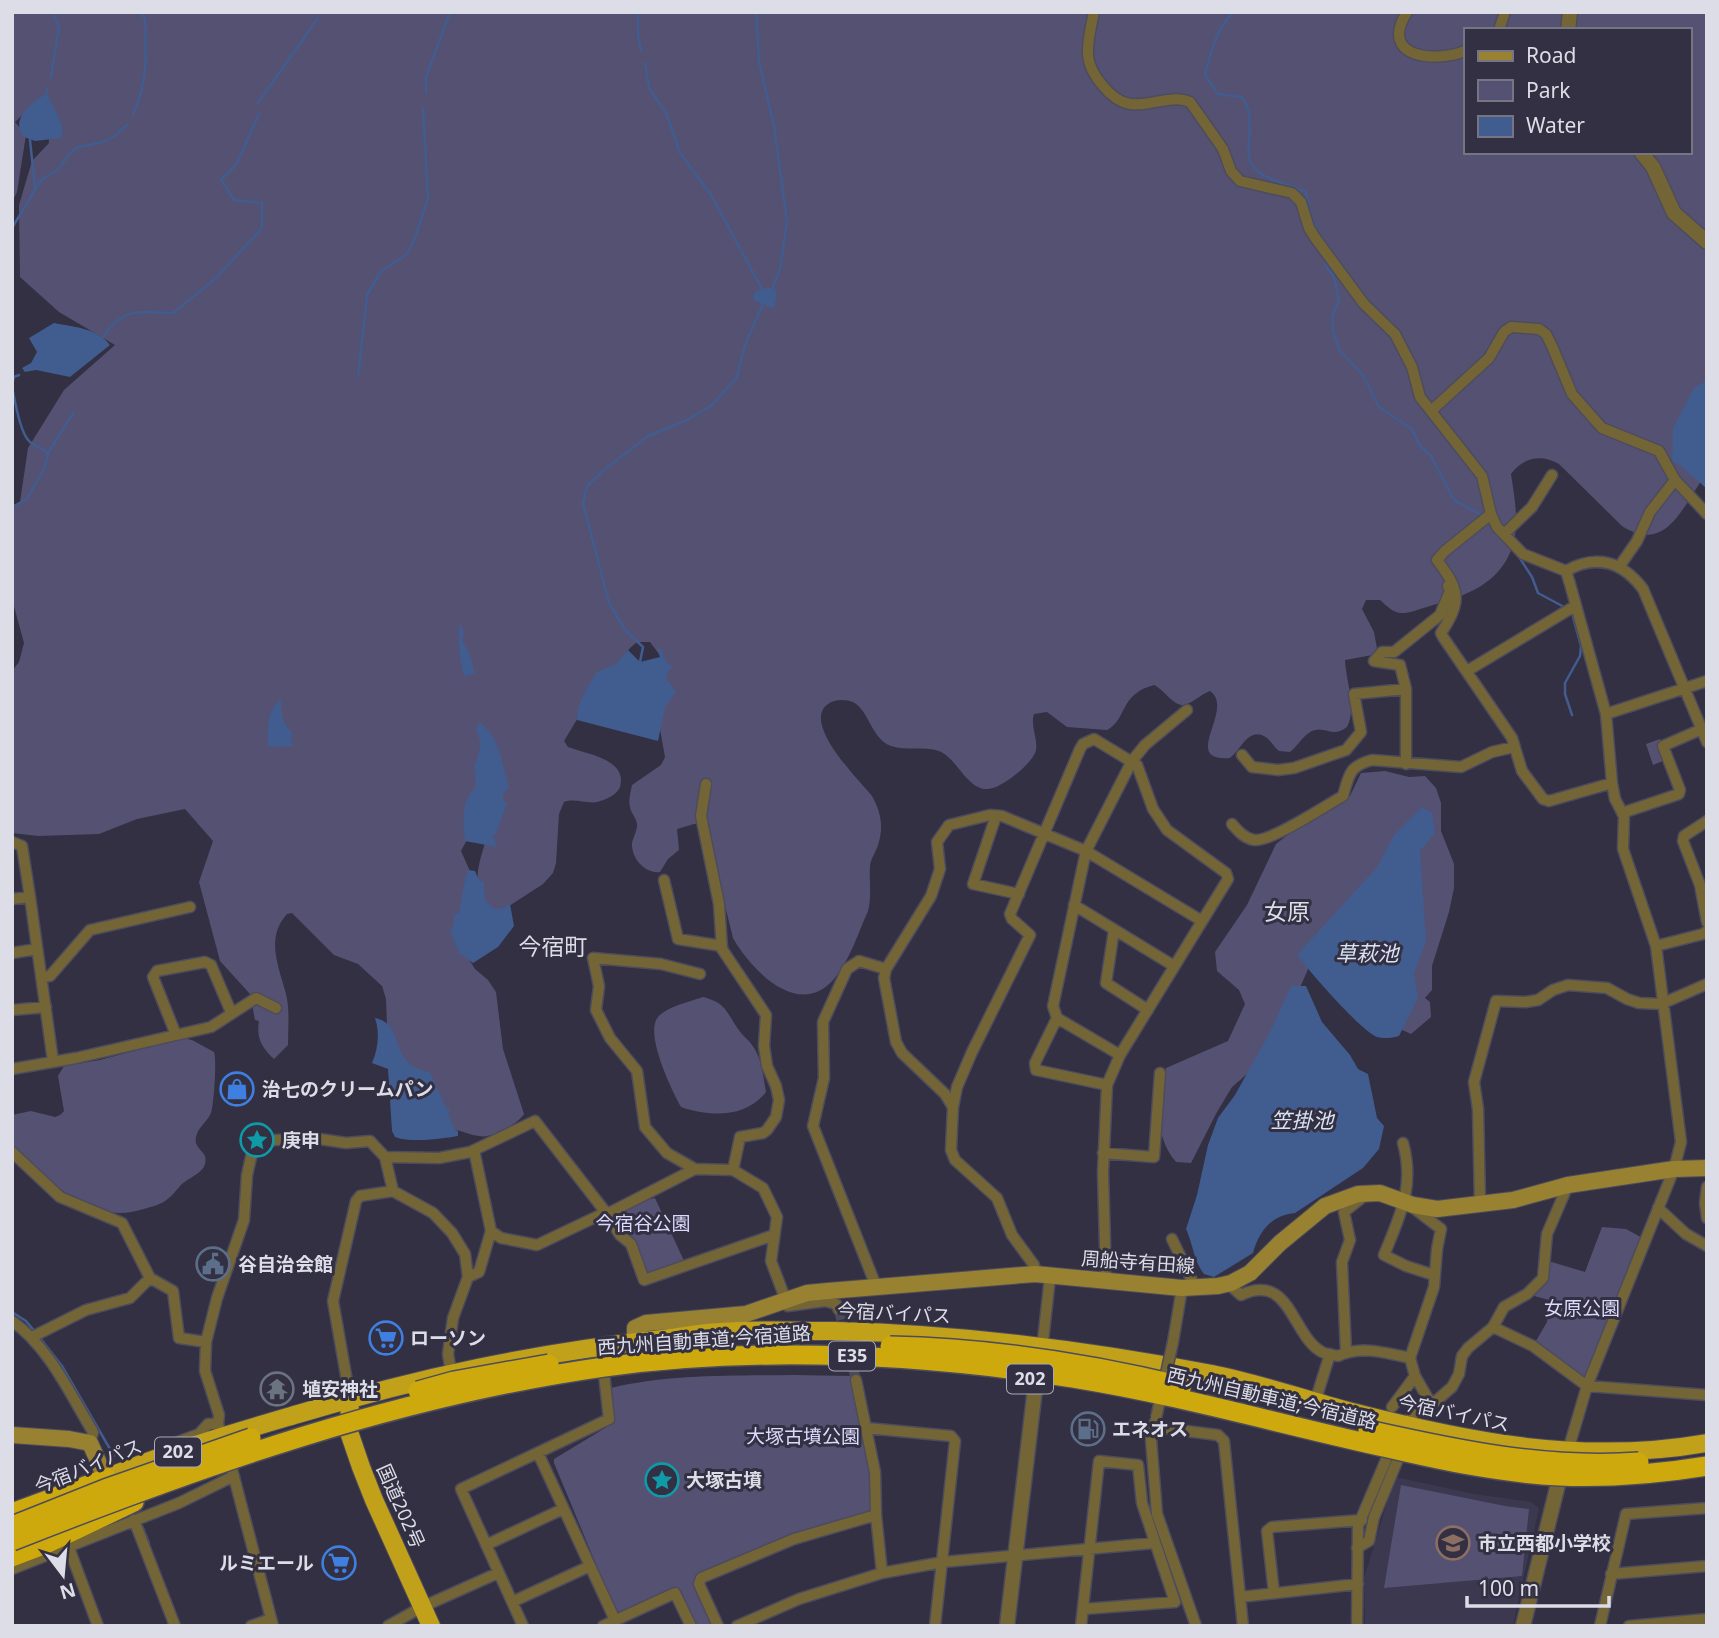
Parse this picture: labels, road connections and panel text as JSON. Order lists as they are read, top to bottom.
{
  "streets": {
    "highway": [
      "今宿バイパス",
      "西九州自動車道;今宿道路",
      "E35",
      "202",
      "国道202号"
    ],
    "main road": ["周船寺有田線"]
  },
  "crossings": [
    ["周船寺有田線", "今宿バイパス"],
    ["今宿バイパス", "国道202号"],
    ["202", "国道202号"]
  ],
  "districts": ["女原", "今宿町"],
  "water": ["草萩池", "笠掛池"],
  "parks": ["今宿谷公園", "女原公園", "大塚古墳公園"],
  "places": {
    "shop": ["治七のクリームパン"],
    "place": ["庚申", "大塚古墳"],
    "public building": ["谷自治会館"],
    "supermarket": ["ローソン", "ルミエール"],
    "temple": ["埴安神社"],
    "fuel station": ["エネオス"],
    "school or university": ["市立西都小学校"]
  },
  "legend": ["Road", "Park", "Water"],
  "scale_bar": "100 m",
  "north": "bottom"
}
